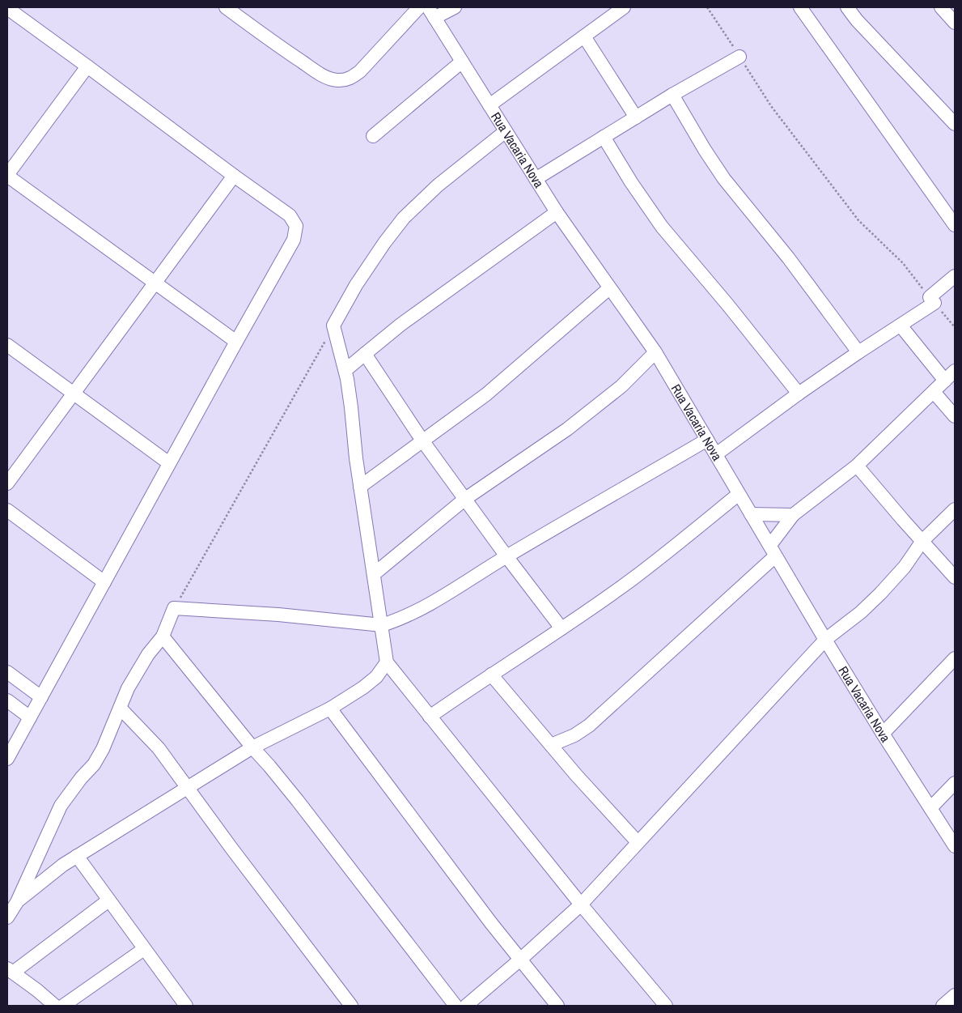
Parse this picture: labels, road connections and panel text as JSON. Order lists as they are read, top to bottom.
{
  "streets": {
    "street": ["Rua Vacaria Nova"]
  }
}
